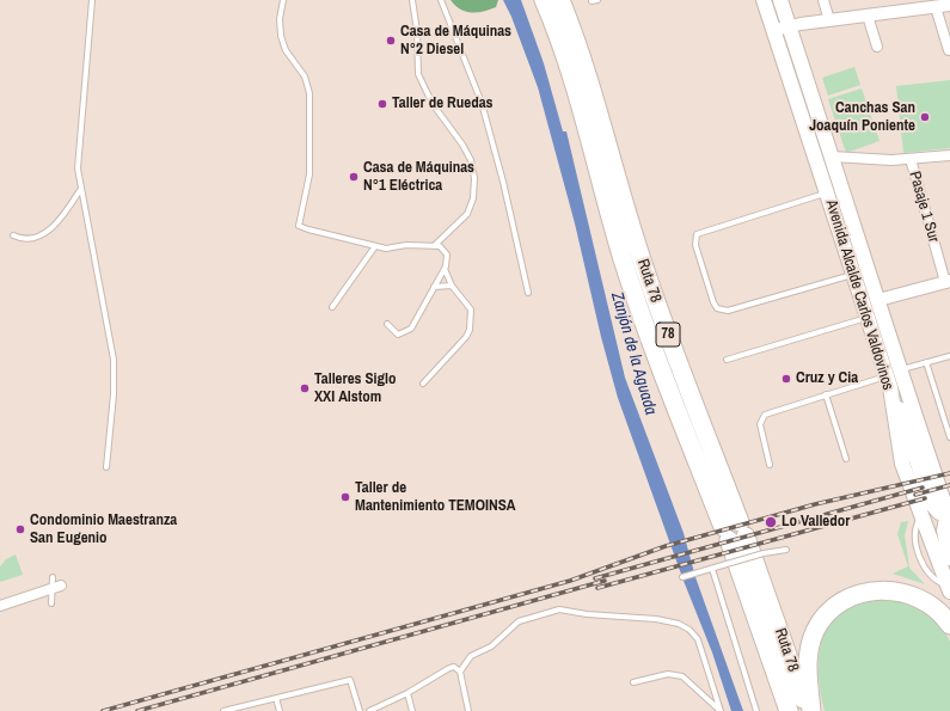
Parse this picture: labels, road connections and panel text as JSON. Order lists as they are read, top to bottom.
{
  "streets": {
    "highway": ["Ruta 78", "78"],
    "main road": ["Avenida Alcalde Carlos Valdovinos"],
    "street": ["Pasaje 1 Sur"]
  },
  "crossings": [
    ["Ruta 78", "78"]
  ],
  "water": ["Zanjón de la Aguada"],
  "places": [
    "Casa de Máquinas N°2 Diesel",
    "Taller de Ruedas",
    "Canchas San Joaquín Poniente",
    "Casa de Máquinas N°1 Eléctrica",
    "Cruz y Cia",
    "Talleres Siglo XXI Alstom",
    "Taller de Mantenimiento TEMOINSA",
    "Lo Valledor",
    "Condominio Maestranza San Eugenio"
  ]
}
